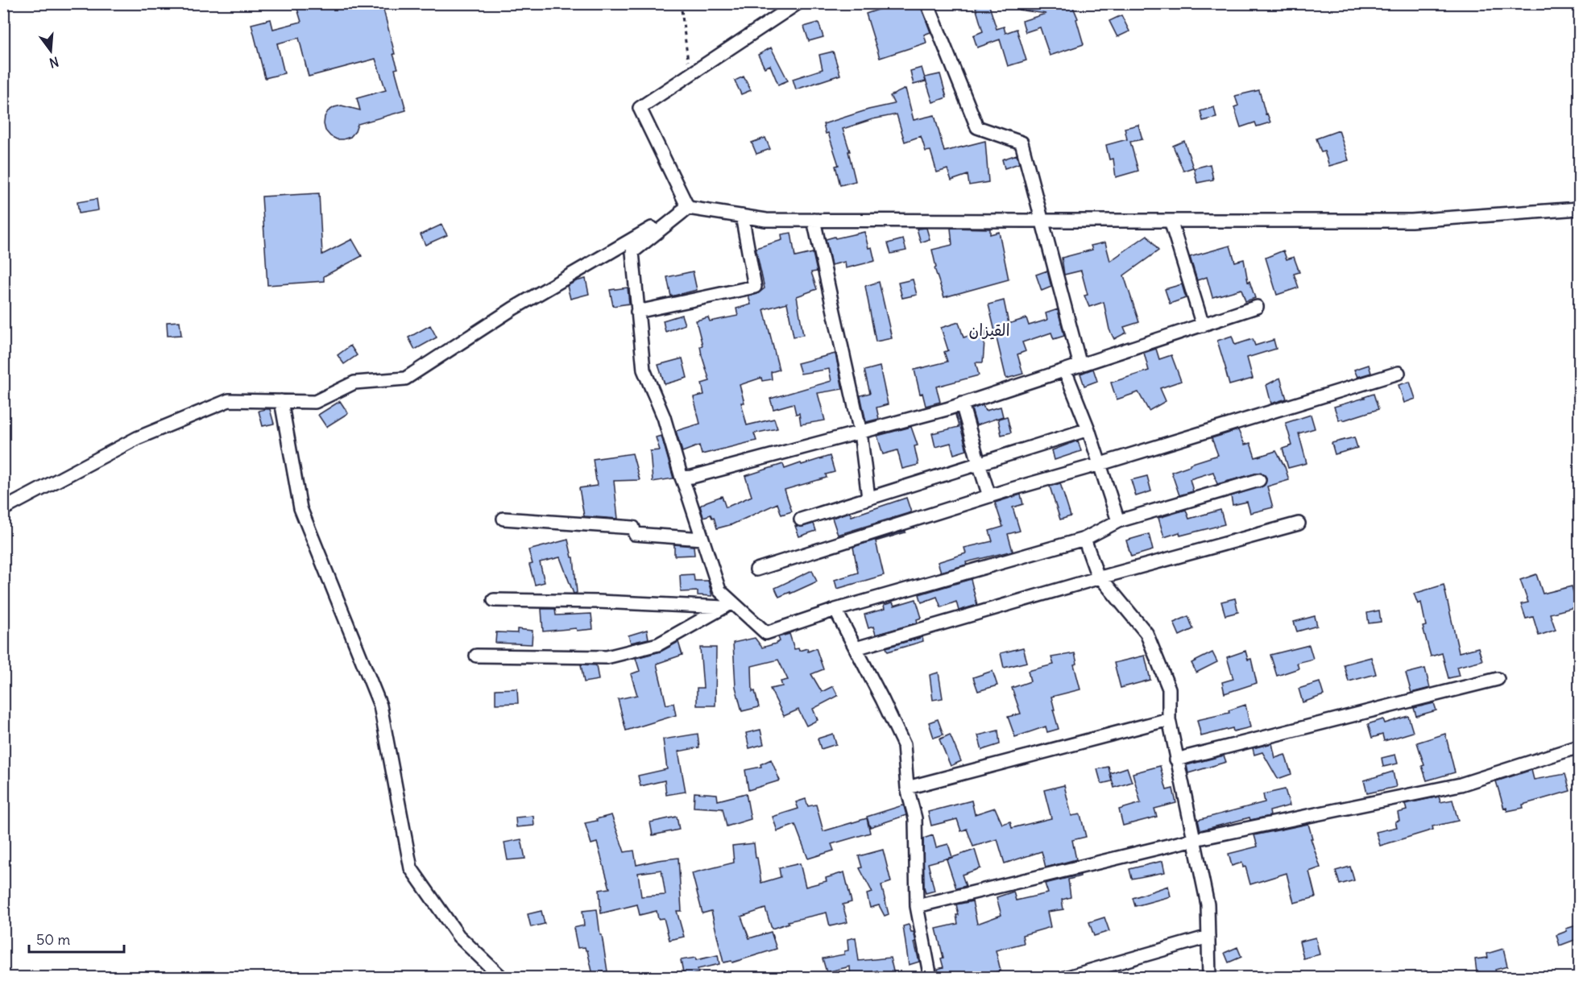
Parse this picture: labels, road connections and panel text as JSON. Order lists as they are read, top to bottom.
{
  "districts": ["القيزان"],
  "scale_bar": "50 m",
  "north": "bottom"
}
